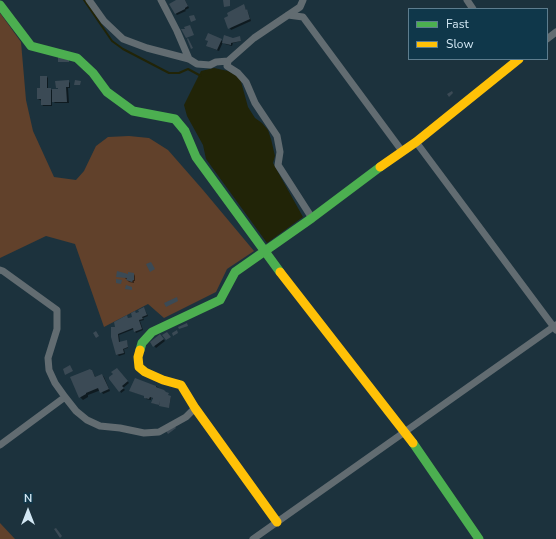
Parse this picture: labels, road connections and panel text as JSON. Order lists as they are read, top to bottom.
{
  "legend": ["Fast", "Slow"],
  "north": "top"
}
